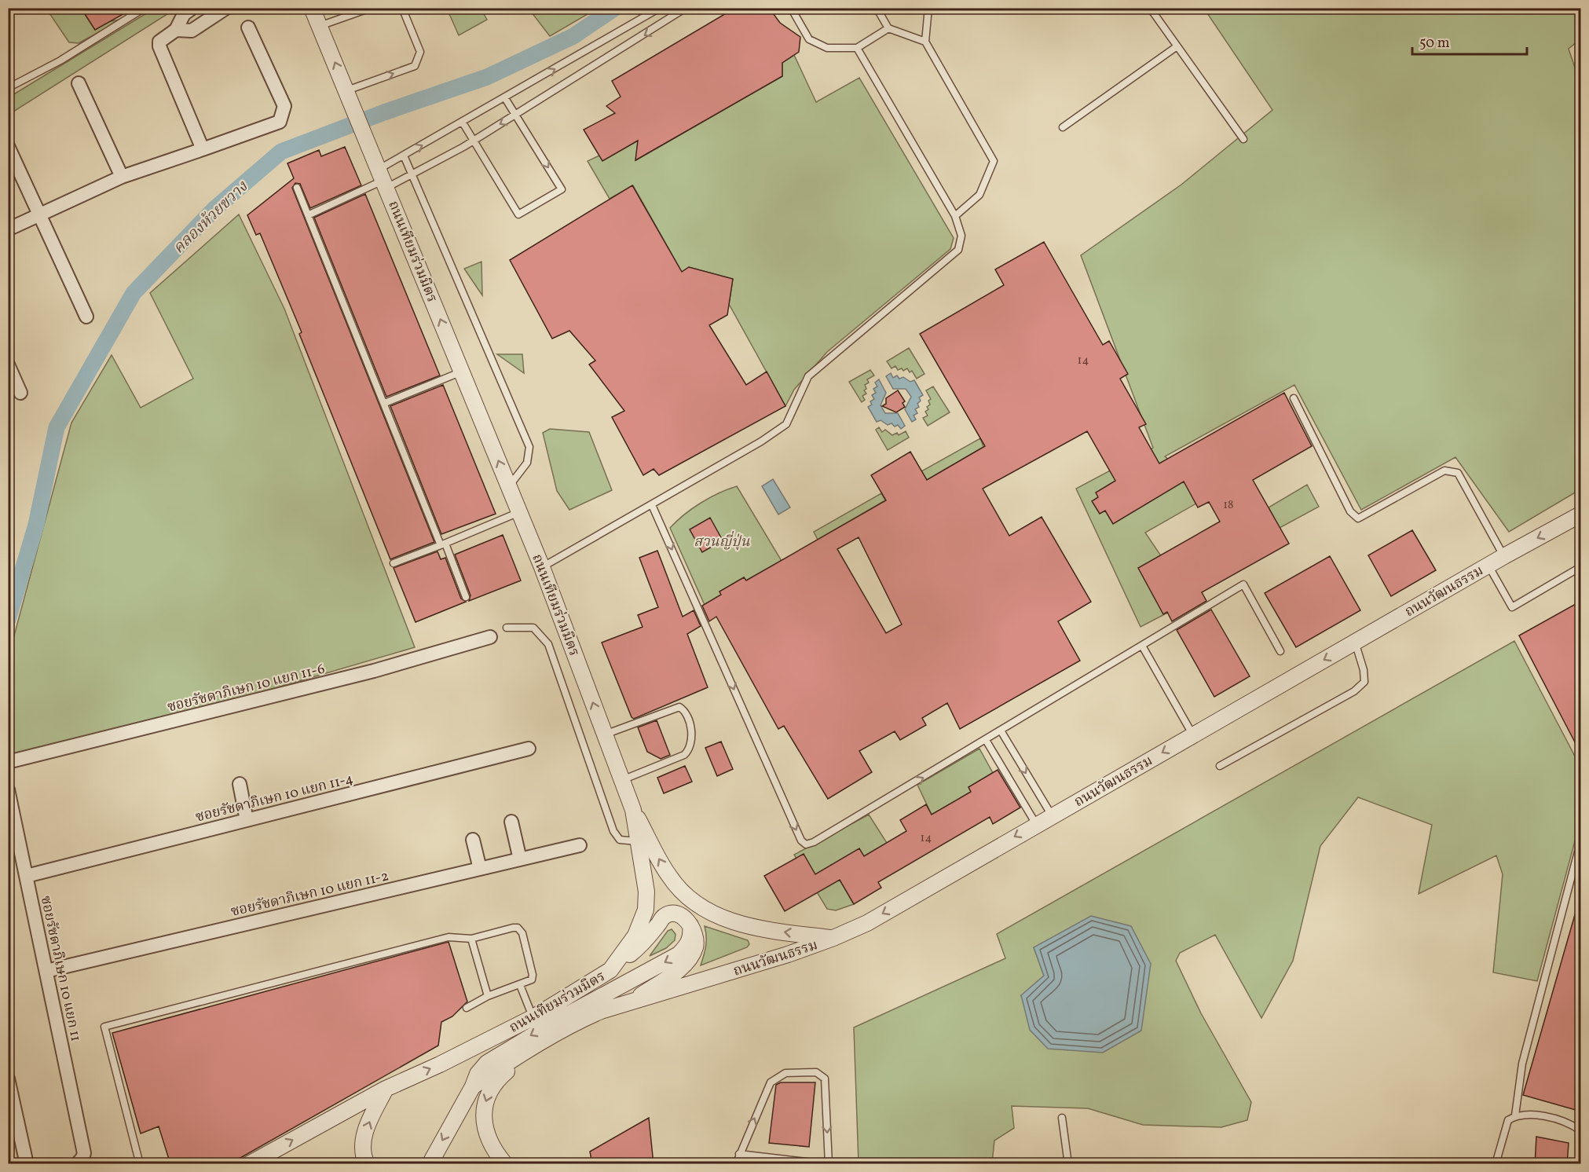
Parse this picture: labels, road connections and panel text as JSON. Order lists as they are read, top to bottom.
{
  "streets": {
    "street": [
      "ถนนเทียมร่วมมิตร",
      "ถนนวัฒนธรรม",
      "ซอยรัชดาภิเษก 10 แยก 11-6",
      "ซอยรัชดาภิเษก 10 แยก 11-4",
      "ซอยรัชดาภิเษก 10 แยก 11-2",
      "ซอยรัชดาภิเษก 10 แยก 11"
    ]
  },
  "crossings": [
    ["ถนนเทียมร่วมมิตร", "ถนนวัฒนธรรม"],
    ["ซอยรัชดาภิเษก 10 แยก 11-4", "ซอยรัชดาภิเษก 10 แยก 11"],
    ["ซอยรัชดาภิเษก 10 แยก 11-2", "ซอยรัชดาภิเษก 10 แยก 11"]
  ],
  "one_way": ["ถนนวัฒนธรรม"],
  "water": ["คลองห้วยขวาง"],
  "parks": ["สวนญี่ปุ่น"],
  "house_numbers": ["14", "18", "14"],
  "scale_bar": "50 m"
}
